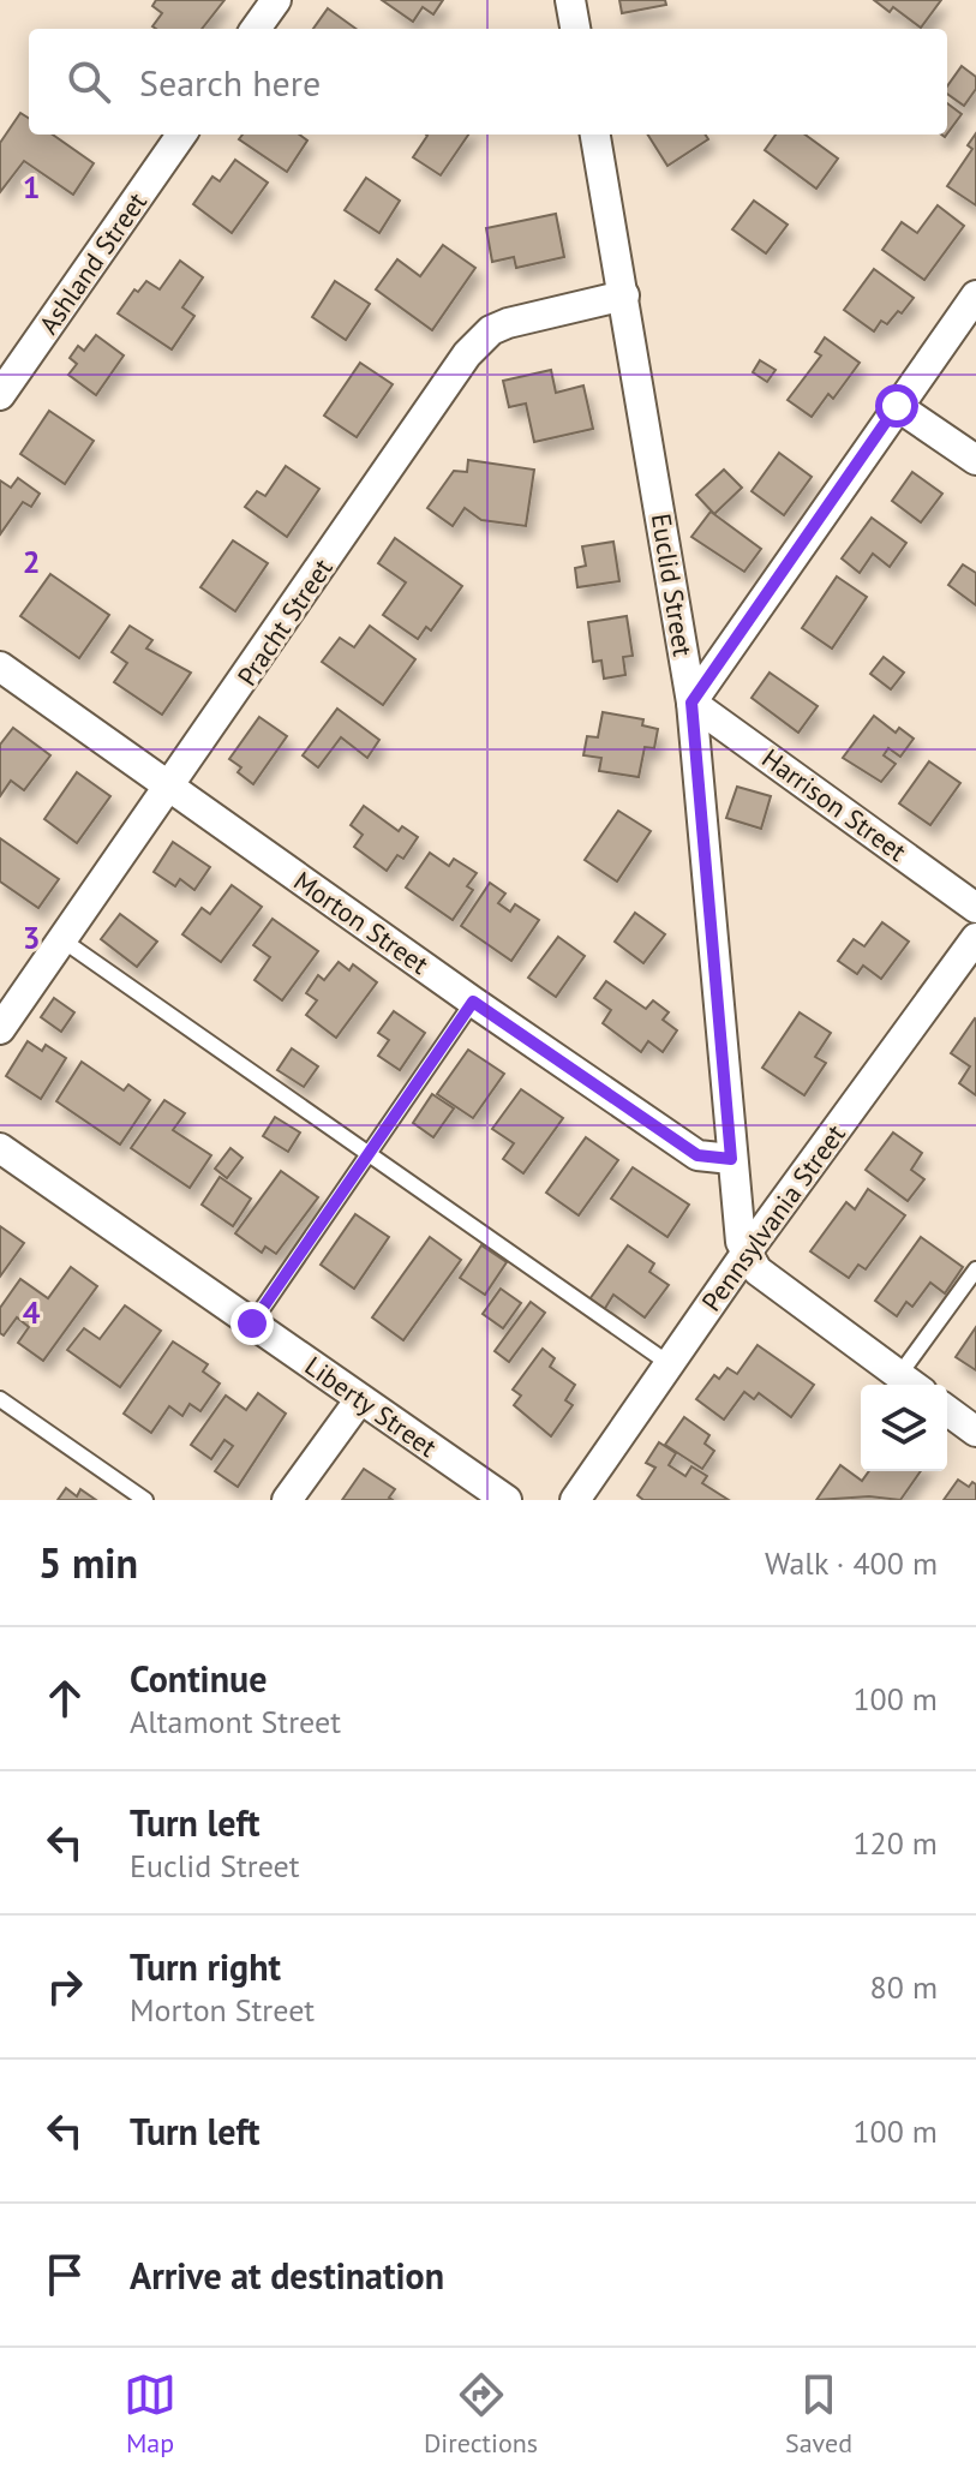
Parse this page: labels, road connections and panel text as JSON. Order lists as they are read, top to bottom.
{
  "streets": {
    "street": [
      "Ashland Street",
      "Euclid Street",
      "Pracht Street",
      "Harrison Street",
      "Morton Street",
      "Pennsylvania Street",
      "Liberty Street"
    ]
  },
  "crossings": [
    ["Euclid Street", "Pracht Street"],
    ["Euclid Street", "Harrison Street"],
    ["Euclid Street", "Morton Street"],
    ["Euclid Street", "Pennsylvania Street"],
    ["Pracht Street", "Morton Street"]
  ],
  "page": {
    "search": "Search here",
    "heading": ["5 min", "Walk · 400 m"],
    "list": [
      ["Continue", "Altamont Street", "100 m"],
      ["Turn left", "Euclid Street", "120 m"],
      ["Turn right", "Morton Street", "80 m"],
      ["Turn left", "100 m"],
      "Arrive at destination"
    ],
    "nav": ["Map", "Directions", "Saved"]
  },
  "grid": {
    "rows": [
      "1",
      "2",
      "3",
      "4"
    ]
  }
}
